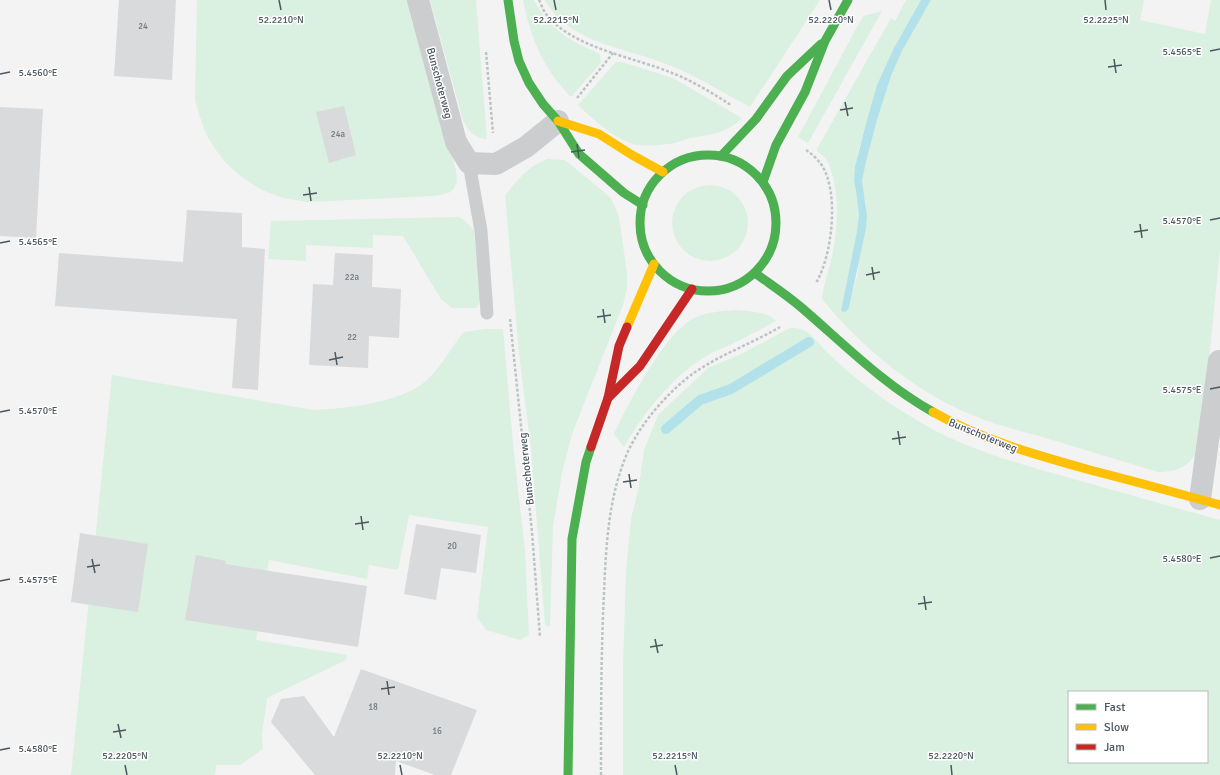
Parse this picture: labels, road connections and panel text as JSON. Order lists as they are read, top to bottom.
{
  "streets": {
    "main road": ["Bunschoterweg"]
  },
  "house_numbers": [
    "24",
    "24a",
    "22a",
    "22",
    "20",
    "18",
    "16"
  ],
  "legend": ["Fast", "Slow", "Jam"],
  "coordinates": [
    "52.2225°N",
    "52.2210°N",
    "52.2215°N",
    "52.2220°N",
    "5.4565°E",
    "5.4560°E",
    "5.4570°E",
    "5.4575°E",
    "5.4580°E",
    "52.2205°N"
  ]
}
